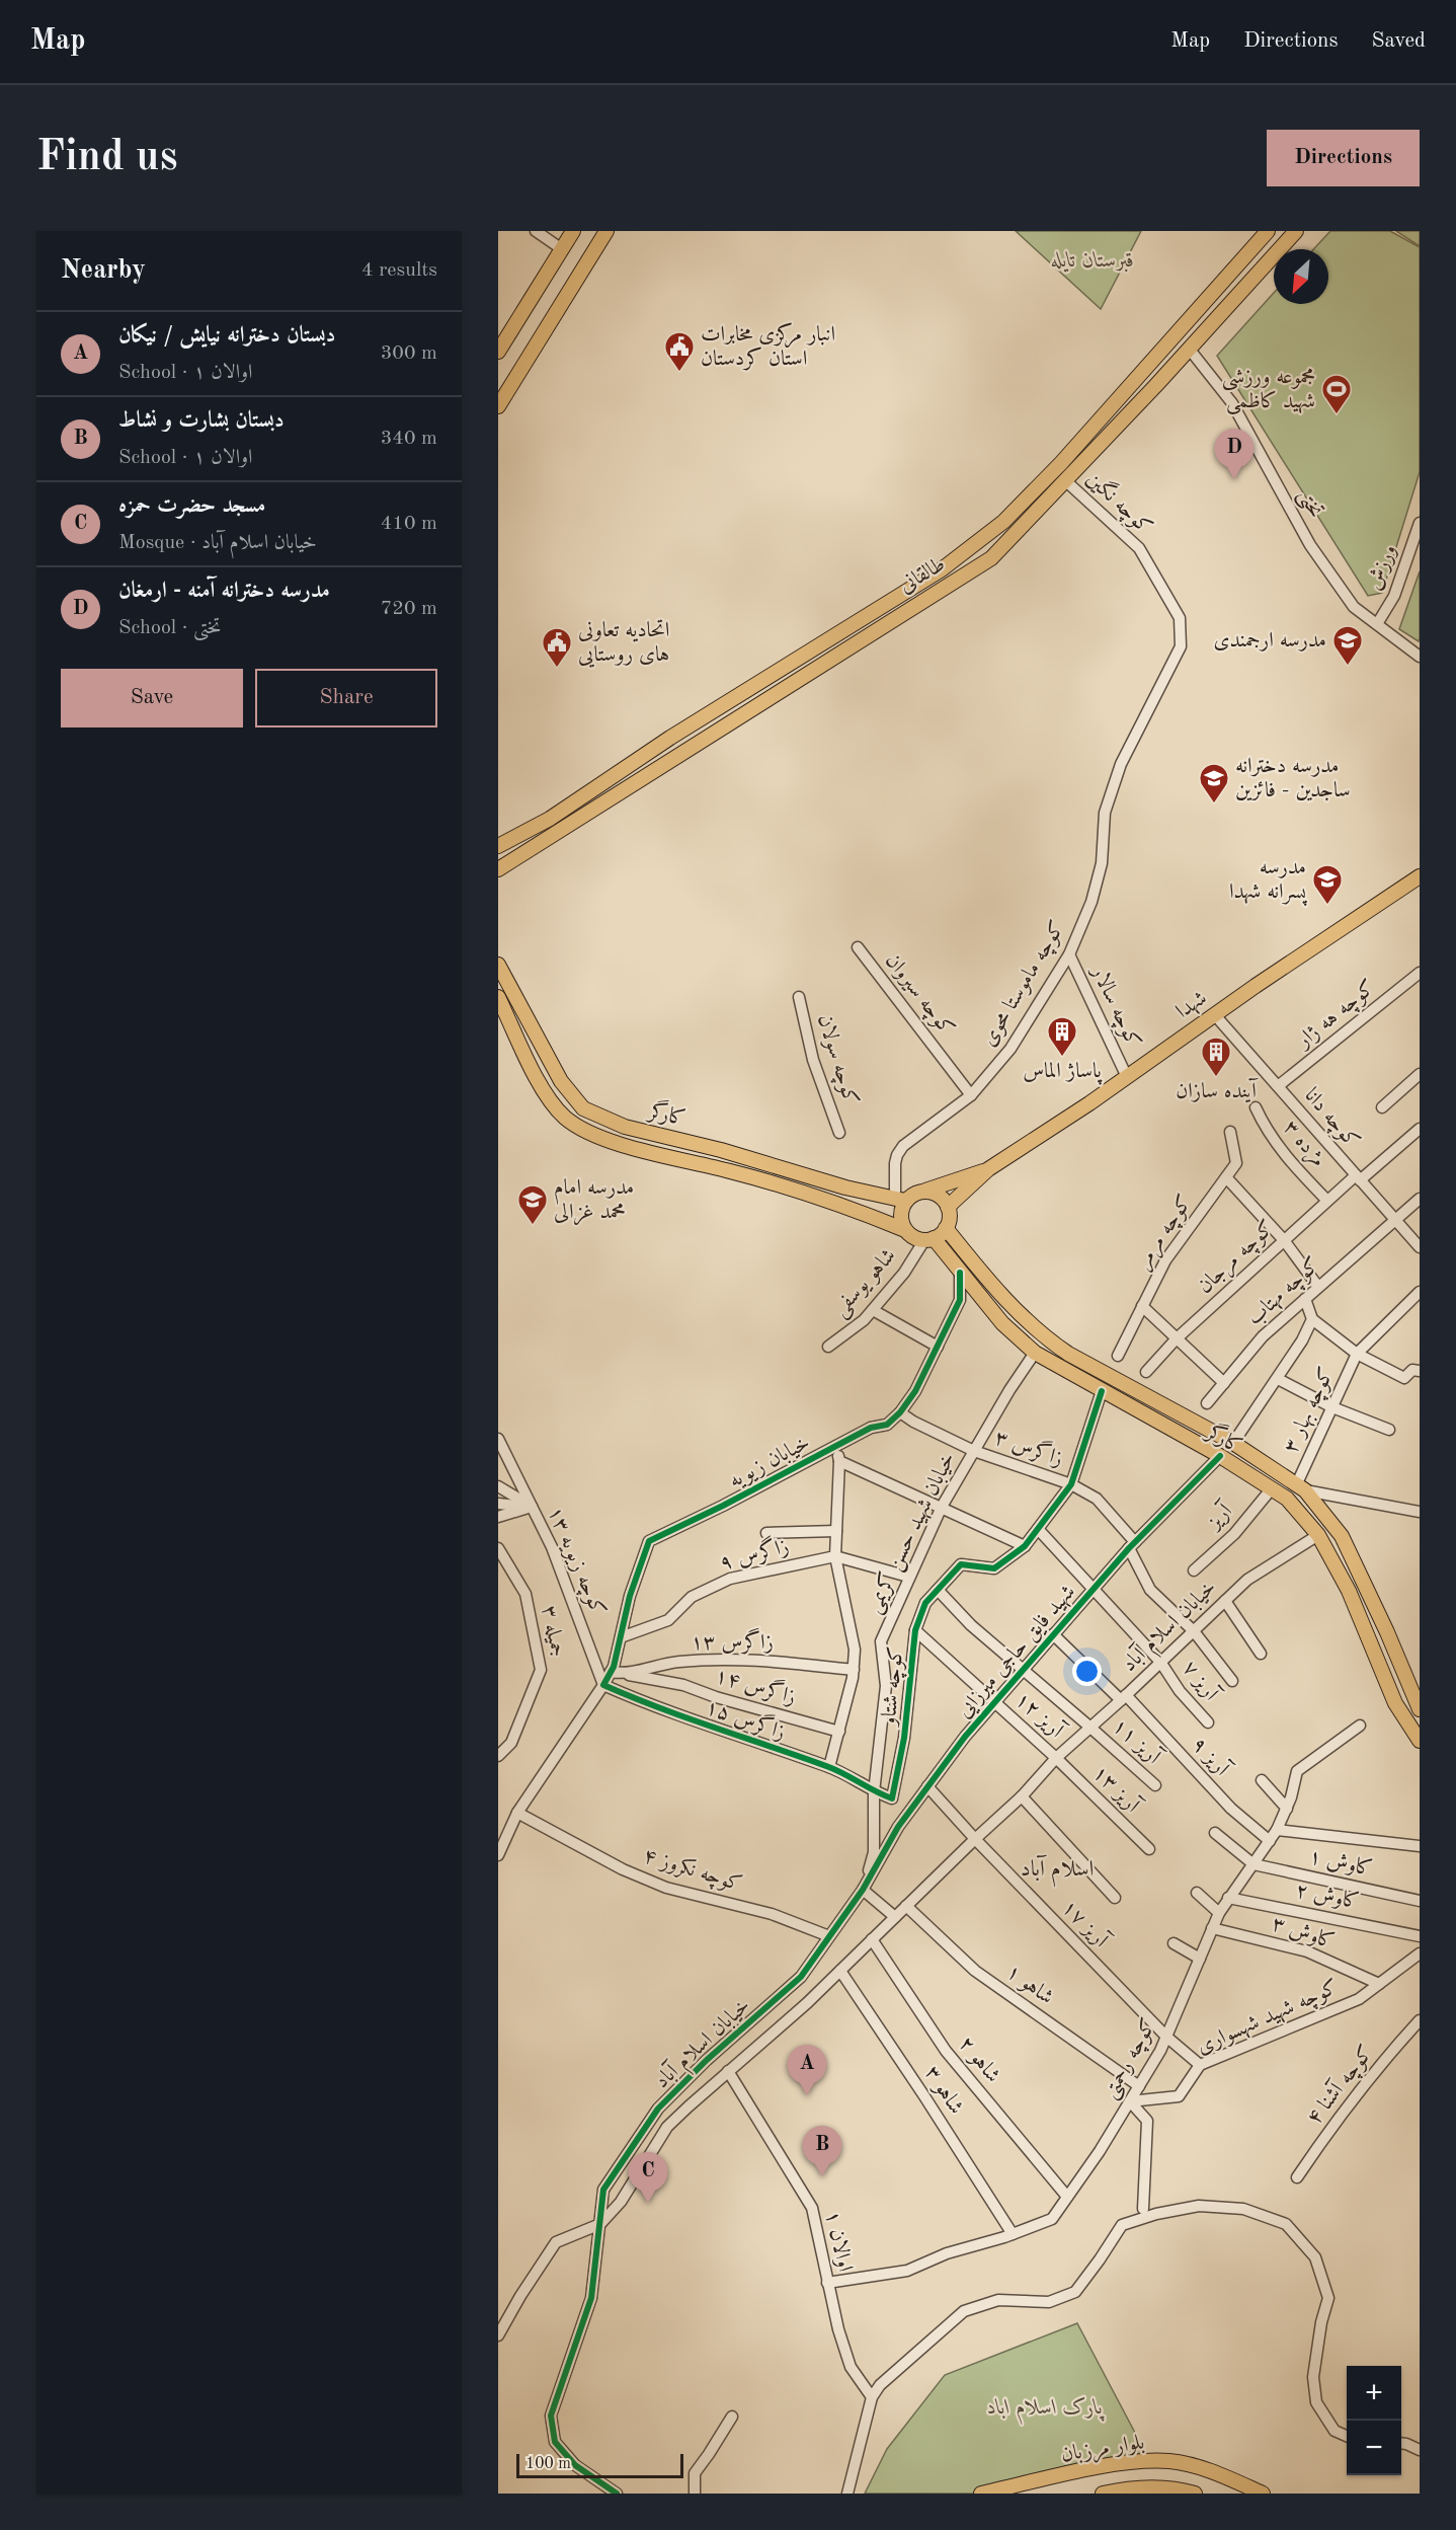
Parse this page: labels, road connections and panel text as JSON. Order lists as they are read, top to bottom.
{
  "streets": {
    "main road": [
      "طالقانی",
      "شهدا",
      "کارگر",
      "بلوار مرزبان"
    ],
    "street": [
      "کوچه نگین",
      "تختی",
      "ورزش",
      "کوچه ماموستا محوی",
      "کوچه سیروان",
      "کوچه سالار",
      "کوچه هه ژار",
      "کوچه سولان",
      "کوچه دانا",
      "مژده ۳",
      "کوچه مرمر",
      "کوچه مرجان",
      "شاهو یوسفی",
      "کوچه مهتاب",
      "کوچه بهار ۳",
      "زاگرس ۳",
      "خیابان زیویه",
      "آریز",
      "خیابان شهید حسن کریمی",
      "زاگرس ۹",
      "کوچه زیویه ۱۳",
      "خیابان اسلام آباد",
      "جمیله ۳",
      "زاگرس ۱۳",
      "شهید فایق حاجی میرزایی",
      "آریز ۷",
      "کوچه شتاو",
      "زاگرس ۱۴",
      "آریز ۱۲",
      "زاگرس ۱۵",
      "آریز ۱۱",
      "آریز ۹",
      "آریز ۱۳",
      "کاوش ۱",
      "کوچه نکروز ۴",
      "کاوش ۲",
      "آریز ۱۷",
      "کاوش ۳",
      "شاهو ۱",
      "کوچه شهید شهسواری",
      "کوچه رحمتی",
      "شاهو ۲",
      "کوچه آشنا ۴",
      "شاهو ۳",
      "اوالان ۱"
    ]
  },
  "crossings": [
    ["کوچه نگین", "طالقانی"],
    ["کوچه نگین", "کوچه ماموستا محوی"],
    ["تختی", "ورزش"],
    ["تختی", "طالقانی"],
    ["کوچه ماموستا محوی", "کوچه سیروان"],
    ["کوچه ماموستا محوی", "کوچه سالار"],
    ["کوچه ماموستا محوی", "کارگر"],
    ["کوچه ماموستا محوی", "شاهو یوسفی"],
    ["شهدا", "کوچه سالار"],
    ["شهدا", "کوچه دانا"],
    ["کوچه هه ژار", "کوچه دانا"],
    ["کارگر", "شاهو یوسفی"],
    ["کارگر", "کوچه بهار ۳"],
    ["کارگر", "خیابان زیویه"],
    ["کارگر", "آریز"],
    ["کارگر", "خیابان شهید حسن کریمی"],
    ["کارگر", "خیابان اسلام آباد"],
    ["کارگر", "شهید فایق حاجی میرزایی"],
    ["کارگر", "کوچه شتاو"],
    ["کوچه دانا", "کوچه مرجان"],
    ["کوچه دانا", "کوچه مهتاب"],
    ["مژده ۳", "کوچه مرجان"],
    ["زاگرس ۳", "خیابان زیویه"],
    ["زاگرس ۳", "خیابان شهید حسن کریمی"],
    ["زاگرس ۳", "خیابان اسلام آباد"],
    ["زاگرس ۳", "شهید فایق حاجی میرزایی"],
    ["زاگرس ۳", "کوچه شتاو"],
    ["خیابان زیویه", "زاگرس ۹"],
    ["خیابان زیویه", "کوچه زیویه ۱۳"],
    ["خیابان زیویه", "زاگرس ۱۳"],
    ["خیابان زیویه", "زاگرس ۱۵"],
    ["خیابان شهید حسن کریمی", "زاگرس ۹"],
    ["خیابان شهید حسن کریمی", "خیابان اسلام آباد"],
    ["خیابان شهید حسن کریمی", "شهید فایق حاجی میرزایی"],
    ["خیابان شهید حسن کریمی", "کوچه شتاو"],
    ["خیابان شهید حسن کریمی", "زاگرس ۱۵"],
    ["کوچه زیویه ۱۳", "زاگرس ۱۵"],
    ["خیابان اسلام آباد", "شهید فایق حاجی میرزایی"],
    ["خیابان اسلام آباد", "آریز ۷"],
    ["خیابان اسلام آباد", "آریز ۱۲"],
    ["خیابان اسلام آباد", "آریز ۱۱"],
    ["خیابان اسلام آباد", "آریز ۹"],
    ["خیابان اسلام آباد", "آریز ۱۳"],
    ["خیابان اسلام آباد", "کوچه نکروز ۴"],
    ["خیابان اسلام آباد", "آریز ۱۷"],
    ["خیابان اسلام آباد", "شاهو ۱"],
    ["خیابان اسلام آباد", "شاهو ۲"],
    ["خیابان اسلام آباد", "شاهو ۳"],
    ["خیابان اسلام آباد", "اوالان ۱"],
    ["زاگرس ۱۳", "زاگرس ۱۴"],
    ["شهید فایق حاجی میرزایی", "آریز ۷"],
    ["شهید فایق حاجی میرزایی", "آریز ۱۲"],
    ["شهید فایق حاجی میرزایی", "آریز ۱۱"],
    ["شهید فایق حاجی میرزایی", "آریز ۹"],
    ["شهید فایق حاجی میرزایی", "آریز ۱۷"],
    ["آریز ۷", "کوچه شتاو"],
    ["کوچه شتاو", "آریز ۱۲"],
    ["کوچه شتاو", "زاگرس ۱۵"],
    ["کوچه شتاو", "آریز ۱۱"],
    ["آریز ۱۲", "آریز ۱۳"],
    ["آریز ۹", "کوچه رحمتی"],
    ["کاوش ۱", "کوچه رحمتی"],
    ["کاوش ۲", "کوچه رحمتی"],
    ["آریز ۱۷", "کوچه شهید شهسواری"],
    ["آریز ۱۷", "کوچه رحمتی"],
    ["کاوش ۳", "کوچه شهید شهسواری"],
    ["کاوش ۳", "کوچه رحمتی"],
    ["شاهو ۱", "کوچه رحمتی"],
    ["کوچه شهید شهسواری", "کوچه رحمتی"],
    ["کوچه رحمتی", "شاهو ۲"],
    ["کوچه رحمتی", "شاهو ۳"],
    ["کوچه رحمتی", "اوالان ۱"]
  ],
  "districts": ["اسلام آباد"],
  "parks": ["قبرستان تایله", "پارک اسلام اباد"],
  "places": {
    "public building": ["انبار مرکزی مخابرات استان کردستان", "اتحادیه تعاونی های روستایی"],
    "sports": ["مجموعه ورزشی شهید کاظمی"],
    "school or university": [
      "مدرسه ارجمندی",
      "مدرسه دخترانه ساجدین - فائزین",
      "مدرسه پسرانه شهدا",
      "مدرسه امام محمد غزالی"
    ],
    "building": ["پاساژ الماس", "آینده سازان"]
  },
  "scale_bar": "100 m",
  "north": "bottom left",
  "page": {
    "header": "Map",
    "nav": ["Map", "Directions", "Saved"],
    "buttons": [
      "Directions",
      ["Save", "Share"]
    ],
    "title": "Find us",
    "heading": ["Nearby", "4 results"],
    "list": [
      {
        "mark": "A",
        "name": "دبستان دخترانه نیایش / نیکان",
        "note": "School · اوالان ۱",
        "value": "300 m"
      },
      {
        "mark": "B",
        "name": "دبستان بشارت و نشاط",
        "note": "School · اوالان ۱",
        "value": "340 m"
      },
      {
        "mark": "C",
        "name": "مسجد حضرت حمزه",
        "note": "Mosque · خیابان اسلام آباد",
        "value": "410 m"
      },
      {
        "mark": "D",
        "name": "مدرسه دخترانه آمنه - ارمغان",
        "note": "School · تختی",
        "value": "720 m"
      }
    ],
    "pins": [
      "D",
      "A",
      "B",
      "C"
    ],
    "map_buttons": ["+", "−"],
    "scale": "100 m"
  }
}
